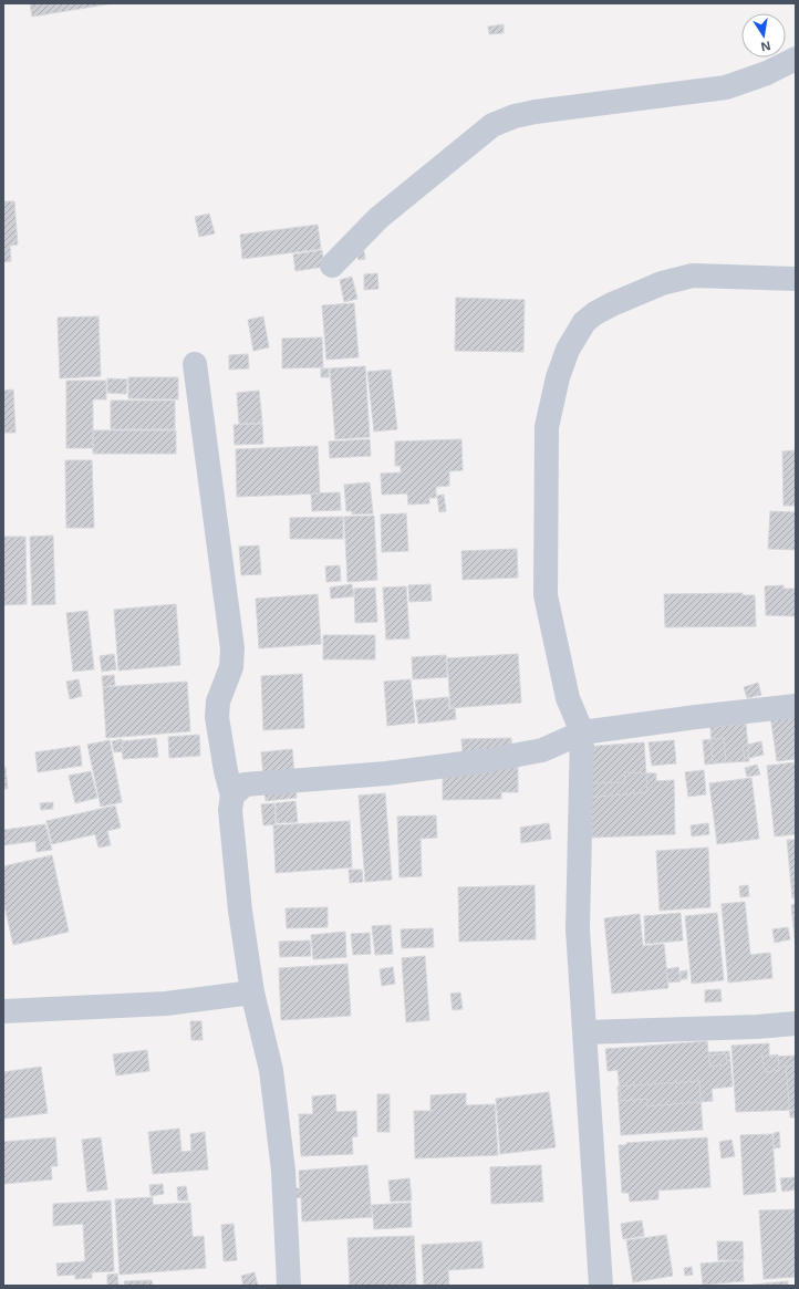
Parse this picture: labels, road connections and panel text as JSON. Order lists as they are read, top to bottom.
{
  "north": "bottom"
}
